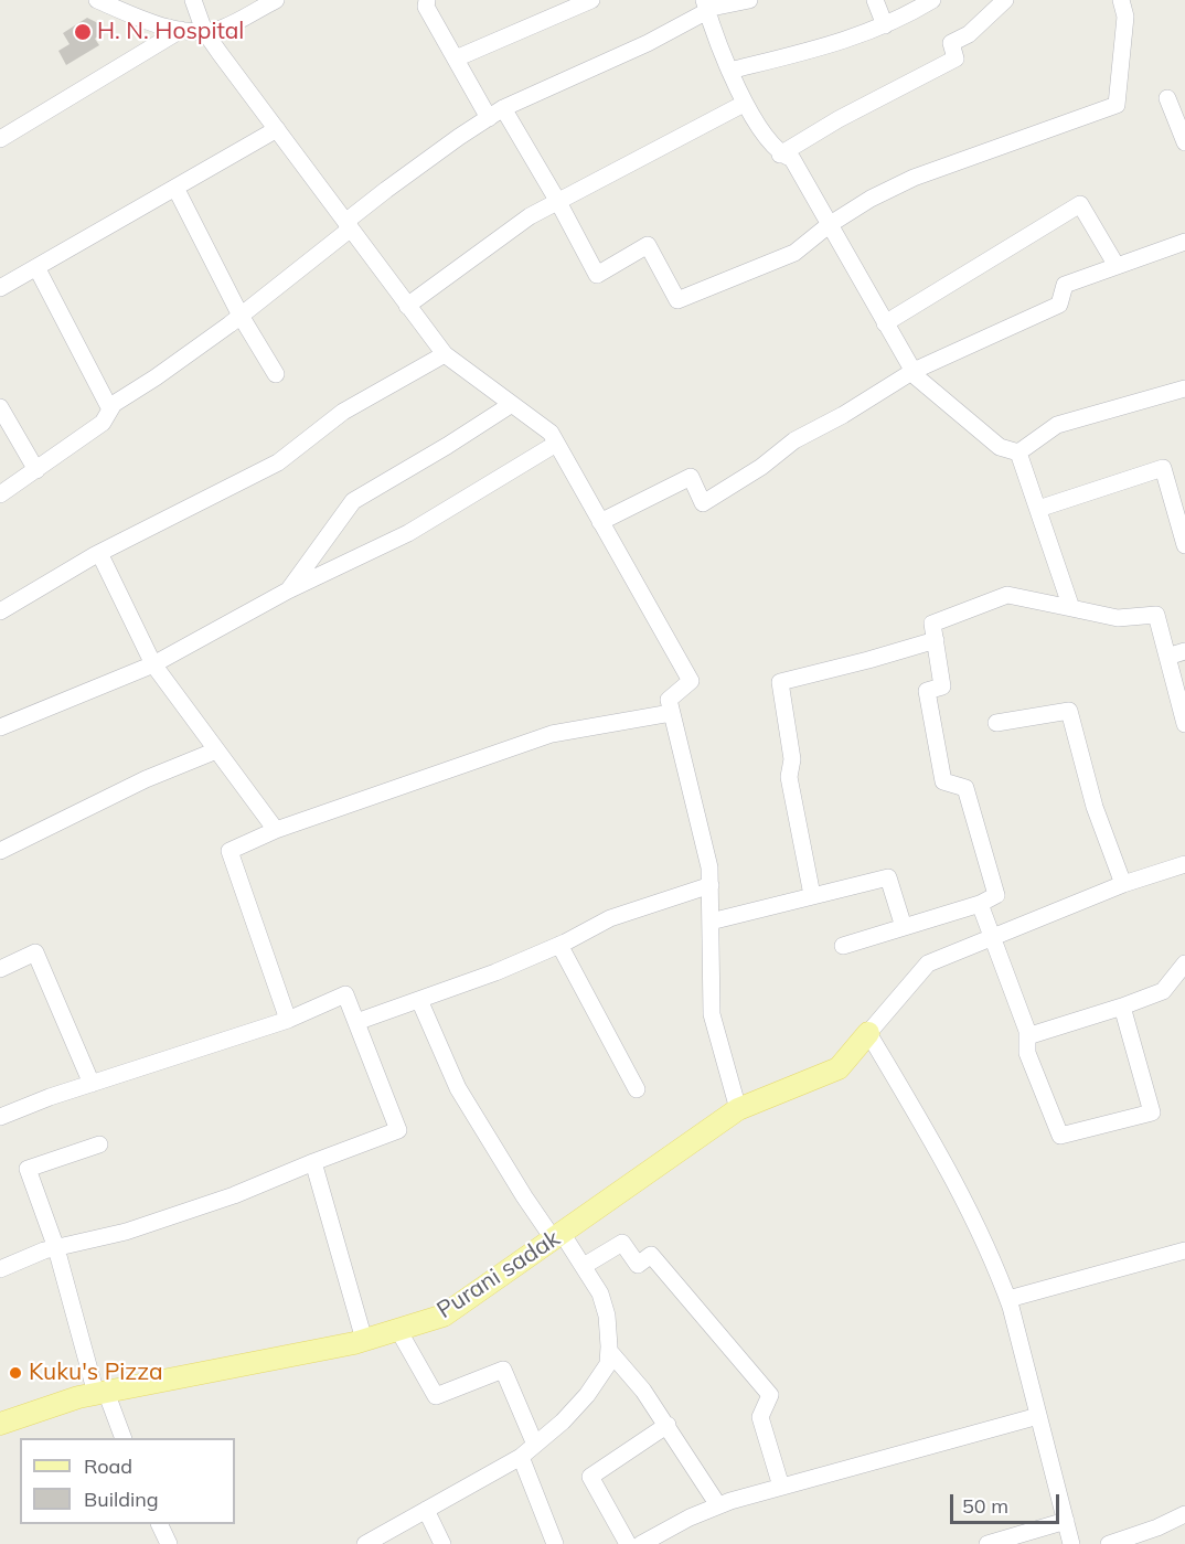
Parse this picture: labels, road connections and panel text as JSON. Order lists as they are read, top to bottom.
{
  "streets": {
    "main road": ["Purani sadak"]
  },
  "places": ["H. N. Hospital", "Kuku's Pizza"],
  "legend": ["Road", "Building"],
  "scale_bar": "50 m"
}
